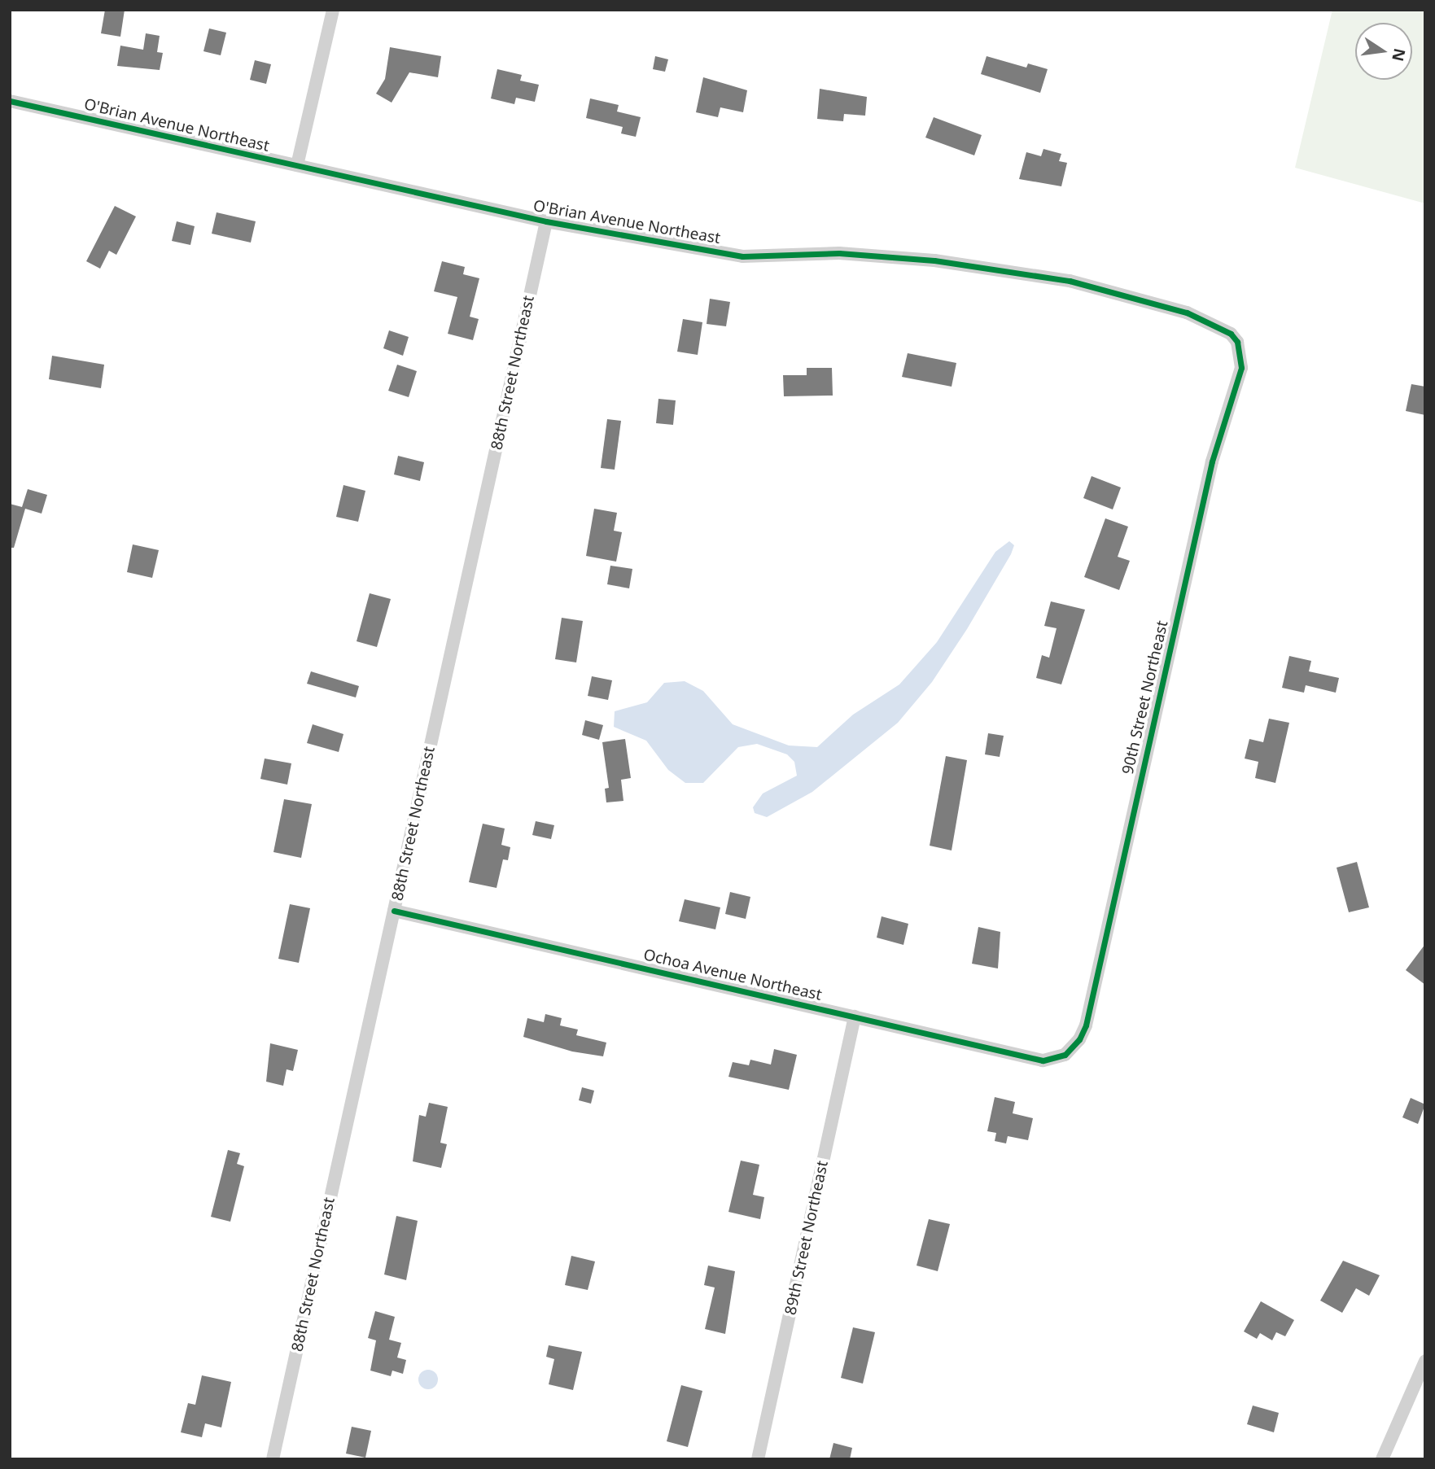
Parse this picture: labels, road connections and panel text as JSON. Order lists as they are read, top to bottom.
{
  "streets": {
    "street": [
      "O'Brian Avenue Northeast",
      "88th Street Northeast",
      "90th Street Northeast",
      "Ochoa Avenue Northeast",
      "89th Street Northeast"
    ]
  },
  "crossings": [
    ["O'Brian Avenue Northeast", "88th Street Northeast"],
    ["O'Brian Avenue Northeast", "90th Street Northeast"],
    ["88th Street Northeast", "Ochoa Avenue Northeast"],
    ["90th Street Northeast", "Ochoa Avenue Northeast"],
    ["Ochoa Avenue Northeast", "89th Street Northeast"]
  ],
  "north": "right"
}
